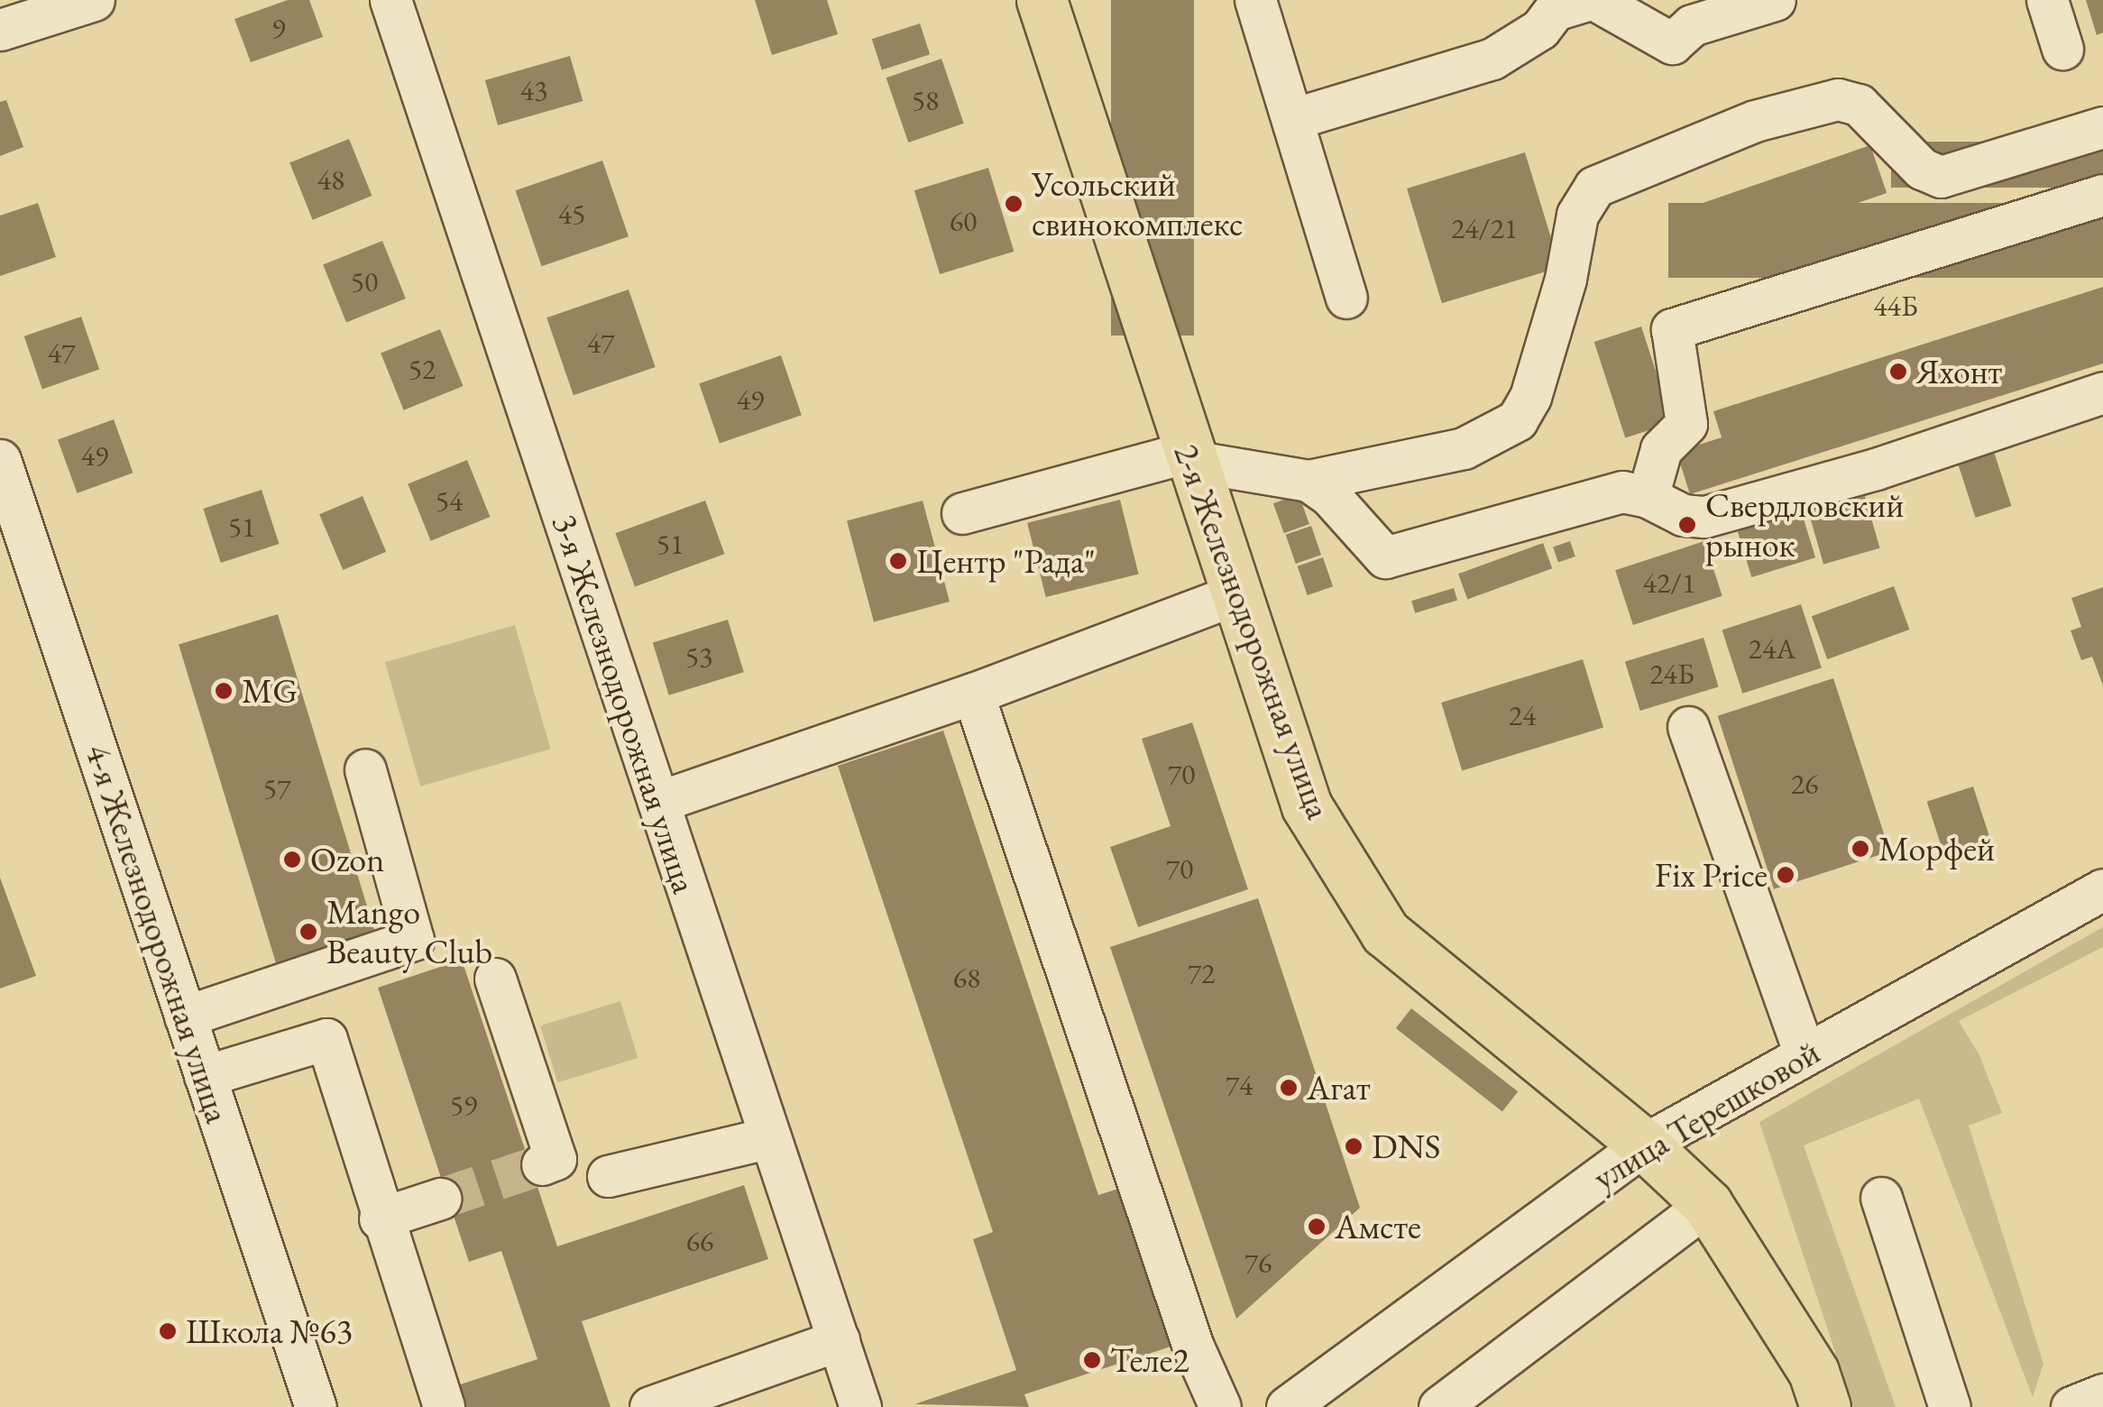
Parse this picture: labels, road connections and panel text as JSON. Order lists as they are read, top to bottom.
{
  "streets": {
    "main road": ["2-я Железнодорожная улица"],
    "street": ["3-я Железнодорожная улица", "4-я Железнодорожная улица", "улица Терешковой"]
  },
  "crossings": [
    ["2-я Железнодорожная улица", "улица Терешковой"]
  ],
  "places": [
    "Усольский свинокомплекс",
    "Яхонт",
    "Свердловский рынок",
    "Центр \"Рада\"",
    "MG",
    "Морфей",
    "Ozon",
    "Fix Price",
    "Mango Beauty Club",
    "Агат",
    "DNS",
    "Амсте",
    "Школа №63",
    "Теле2"
  ],
  "house_numbers": [
    "9",
    "43",
    "58",
    "48",
    "45",
    "60",
    "24/21",
    "50",
    "44Б",
    "47",
    "47",
    "52",
    "49",
    "49",
    "54",
    "51",
    "51",
    "42/1",
    "24А",
    "53",
    "24Б",
    "24",
    "70",
    "26",
    "57",
    "70",
    "72",
    "68",
    "74",
    "59",
    "66",
    "76"
  ]
}
